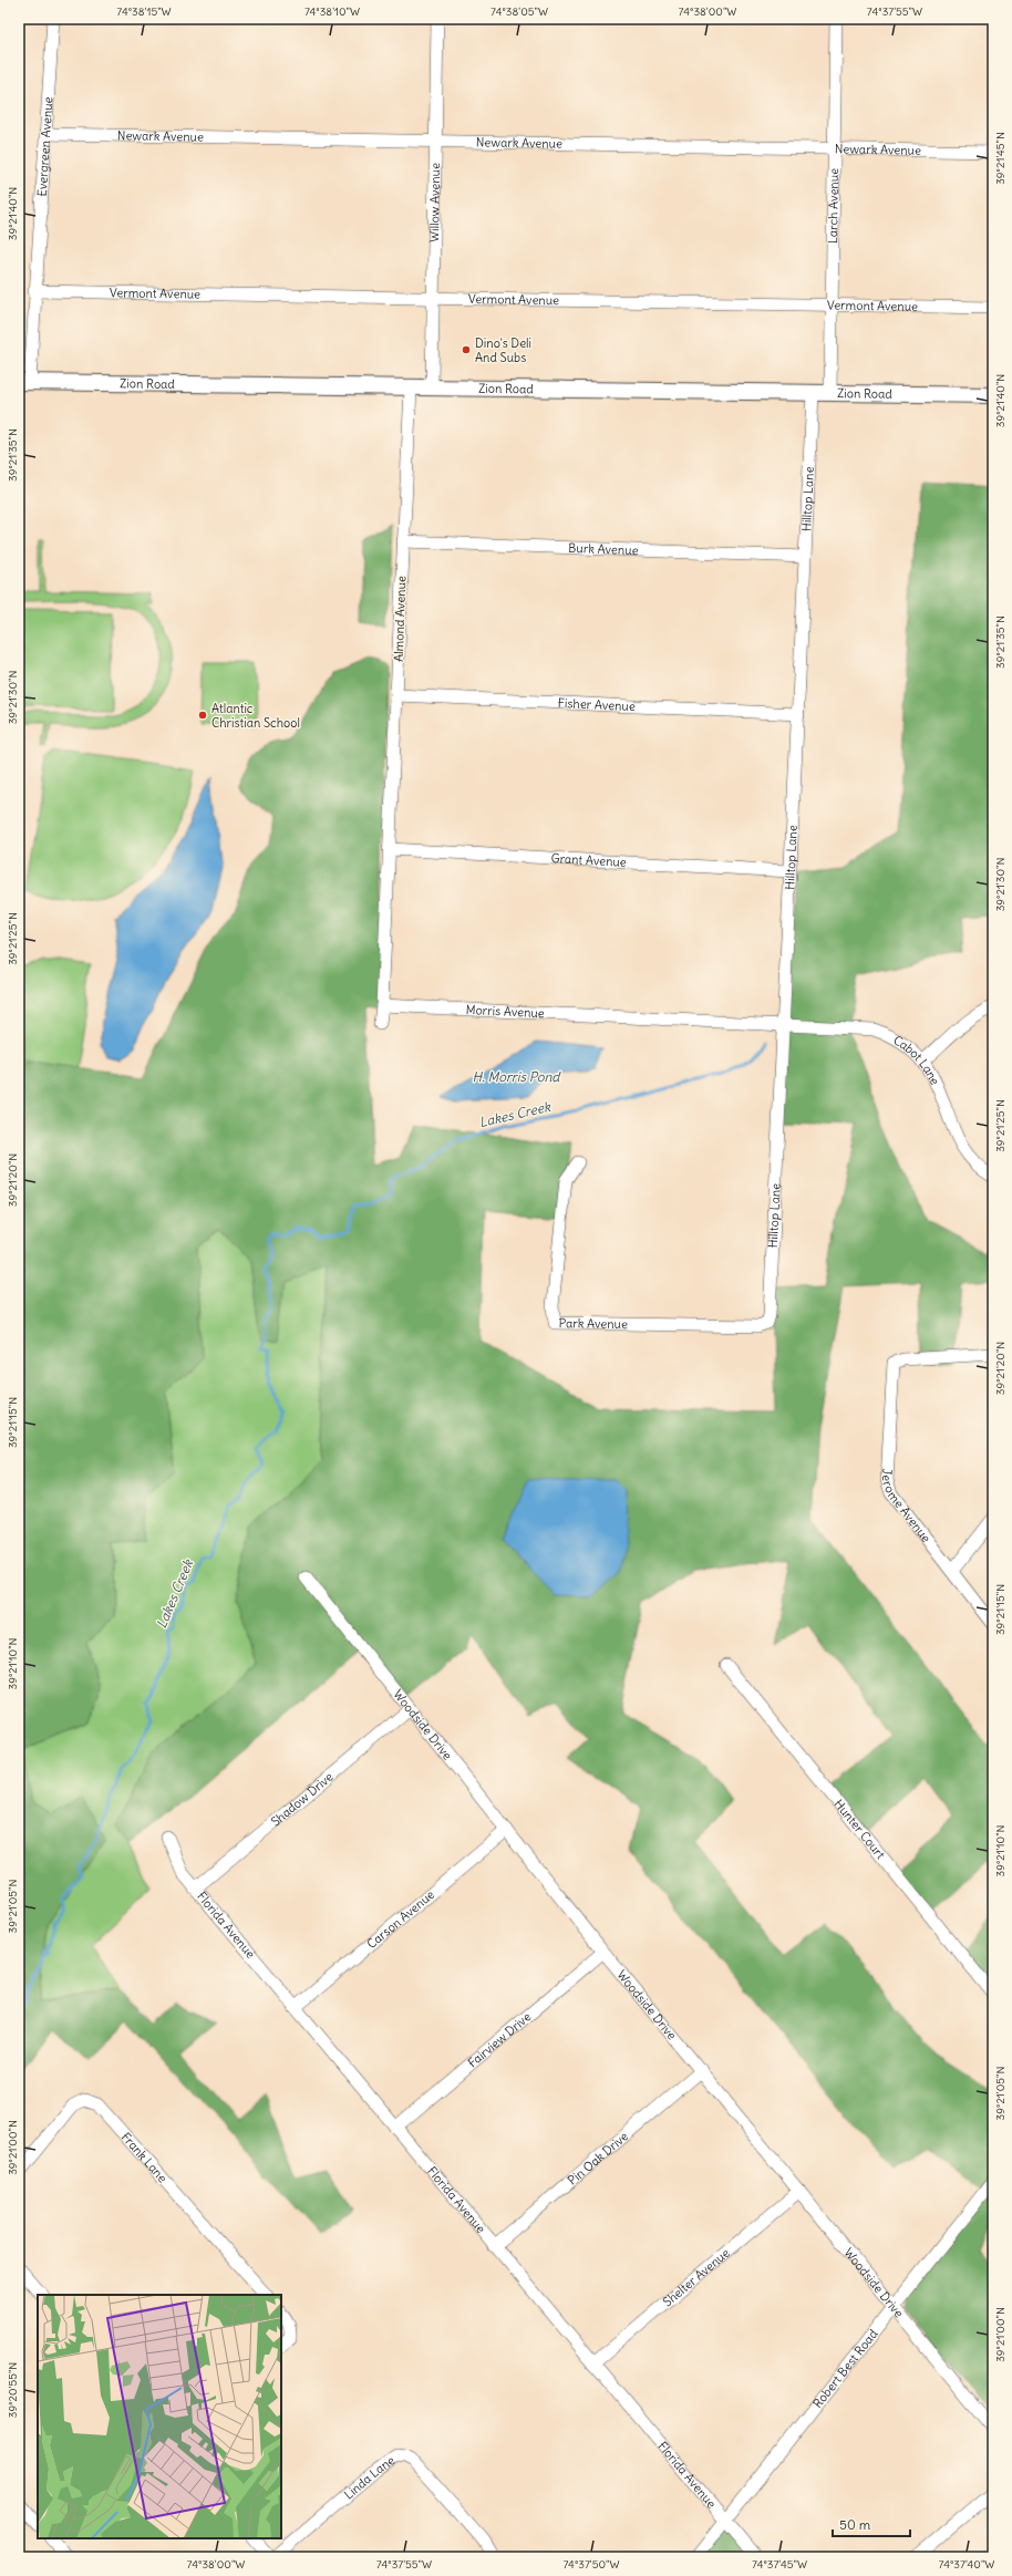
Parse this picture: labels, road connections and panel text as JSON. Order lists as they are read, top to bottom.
{
  "streets": {
    "street": [
      "Newark Avenue",
      "Evergreen Avenue",
      "Willow Avenue",
      "Larch Avenue",
      "Vermont Avenue",
      "Zion Road",
      "Hilltop Lane",
      "Burk Avenue",
      "Almond Avenue",
      "Fisher Avenue",
      "Grant Avenue",
      "Morris Avenue",
      "Cabot Lane",
      "Park Avenue",
      "Jerome Avenue",
      "Woodside Drive",
      "Shadow Drive",
      "Hunter Court",
      "Carson Avenue",
      "Florida Avenue",
      "Fairview Drive",
      "Frank Lane",
      "Pin Oak Drive",
      "Shelter Avenue",
      "Robert Best Road",
      "Linda Lane"
    ]
  },
  "crossings": [
    ["Newark Avenue", "Evergreen Avenue"],
    ["Newark Avenue", "Willow Avenue"],
    ["Newark Avenue", "Larch Avenue"],
    ["Evergreen Avenue", "Vermont Avenue"],
    ["Evergreen Avenue", "Zion Road"],
    ["Willow Avenue", "Vermont Avenue"],
    ["Willow Avenue", "Zion Road"],
    ["Larch Avenue", "Vermont Avenue"],
    ["Larch Avenue", "Zion Road"],
    ["Zion Road", "Hilltop Lane"],
    ["Zion Road", "Almond Avenue"],
    ["Hilltop Lane", "Burk Avenue"],
    ["Hilltop Lane", "Fisher Avenue"],
    ["Hilltop Lane", "Grant Avenue"],
    ["Hilltop Lane", "Morris Avenue"],
    ["Hilltop Lane", "Cabot Lane"],
    ["Hilltop Lane", "Park Avenue"],
    ["Burk Avenue", "Almond Avenue"],
    ["Almond Avenue", "Fisher Avenue"],
    ["Almond Avenue", "Grant Avenue"],
    ["Morris Avenue", "Cabot Lane"],
    ["Woodside Drive", "Shadow Drive"],
    ["Woodside Drive", "Carson Avenue"],
    ["Woodside Drive", "Fairview Drive"],
    ["Woodside Drive", "Pin Oak Drive"],
    ["Woodside Drive", "Shelter Avenue"],
    ["Woodside Drive", "Robert Best Road"],
    ["Shadow Drive", "Florida Avenue"],
    ["Carson Avenue", "Florida Avenue"],
    ["Florida Avenue", "Fairview Drive"],
    ["Florida Avenue", "Pin Oak Drive"],
    ["Florida Avenue", "Shelter Avenue"],
    ["Florida Avenue", "Robert Best Road"]
  ],
  "water": ["H. Morris Pond", "Lakes Creek"],
  "places": ["Dino's Deli And Subs", "Atlantic Christian School"],
  "scale_bar": "50 m",
  "coordinates": [
    "74°38'15\"W",
    "74°38'10\"W",
    "74°38'05\"W",
    "74°38'00\"W",
    "74°37'55\"W",
    "39°21'45\"N",
    "39°21'40\"N",
    "39°21'35\"N",
    "39°21'30\"N",
    "39°21'25\"N",
    "39°21'20\"N",
    "39°21'15\"N",
    "39°21'10\"N",
    "39°21'05\"N",
    "39°21'00\"N",
    "39°20'55\"N",
    "74°37'50\"W",
    "74°37'45\"W",
    "74°37'40\"W"
  ]
}
